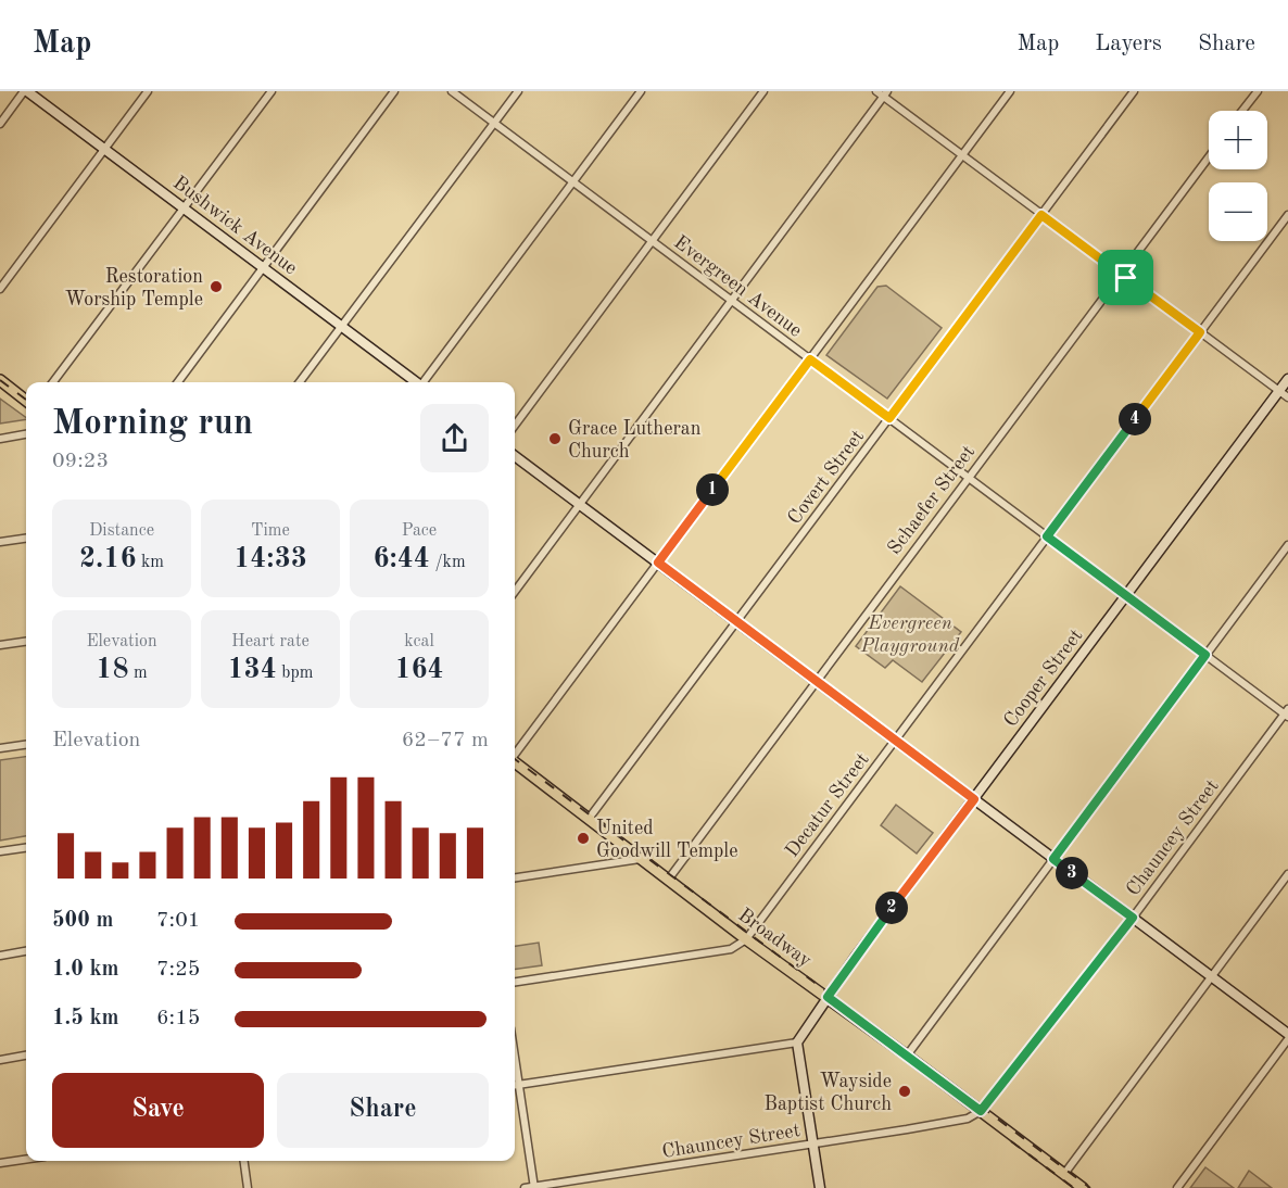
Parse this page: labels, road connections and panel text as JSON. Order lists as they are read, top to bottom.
{
  "streets": {
    "main road": ["Bushwick Avenue", "Cooper Street", "Broadway"],
    "street": [
      "Evergreen Avenue",
      "Covert Street",
      "Schaefer Street",
      "Decatur Street",
      "Chauncey Street"
    ]
  },
  "crossings": [
    ["Evergreen Avenue", "Covert Street"],
    ["Evergreen Avenue", "Schaefer Street"],
    ["Evergreen Avenue", "Cooper Street"],
    ["Evergreen Avenue", "Decatur Street"],
    ["Evergreen Avenue", "Chauncey Street"],
    ["Covert Street", "Broadway"],
    ["Schaefer Street", "Broadway"],
    ["Cooper Street", "Broadway"],
    ["Decatur Street", "Broadway"],
    ["Chauncey Street", "Broadway"]
  ],
  "parks": ["Evergreen Playground"],
  "places": [
    "Restoration Worship Temple",
    "Grace Lutheran Church",
    "United Goodwill Temple",
    "Wayside Baptist Church"
  ],
  "page": {
    "header": "Map",
    "nav": ["Map", "Layers", "Share"],
    "map_buttons": ["+", "−"],
    "heading": ["Morning run", "09:23"],
    "pins": [
      "4",
      "1",
      "3",
      "2"
    ],
    "stats": [
      ["Distance", "2.16 km"],
      ["Time", "14:33"],
      ["Pace", "6:44 /km"],
      ["Elevation", "18 m"],
      ["Heart rate", "134 bpm"],
      ["kcal", "164"]
    ],
    "chart": ["Elevation", "62–77 m"],
    "list": [
      {
        "name": "500 m",
        "note": "7:01"
      },
      {
        "name": "1.0 km",
        "note": "7:25"
      },
      {
        "name": "1.5 km",
        "note": "6:15"
      }
    ],
    "buttons": ["Save", "Share"]
  }
}
